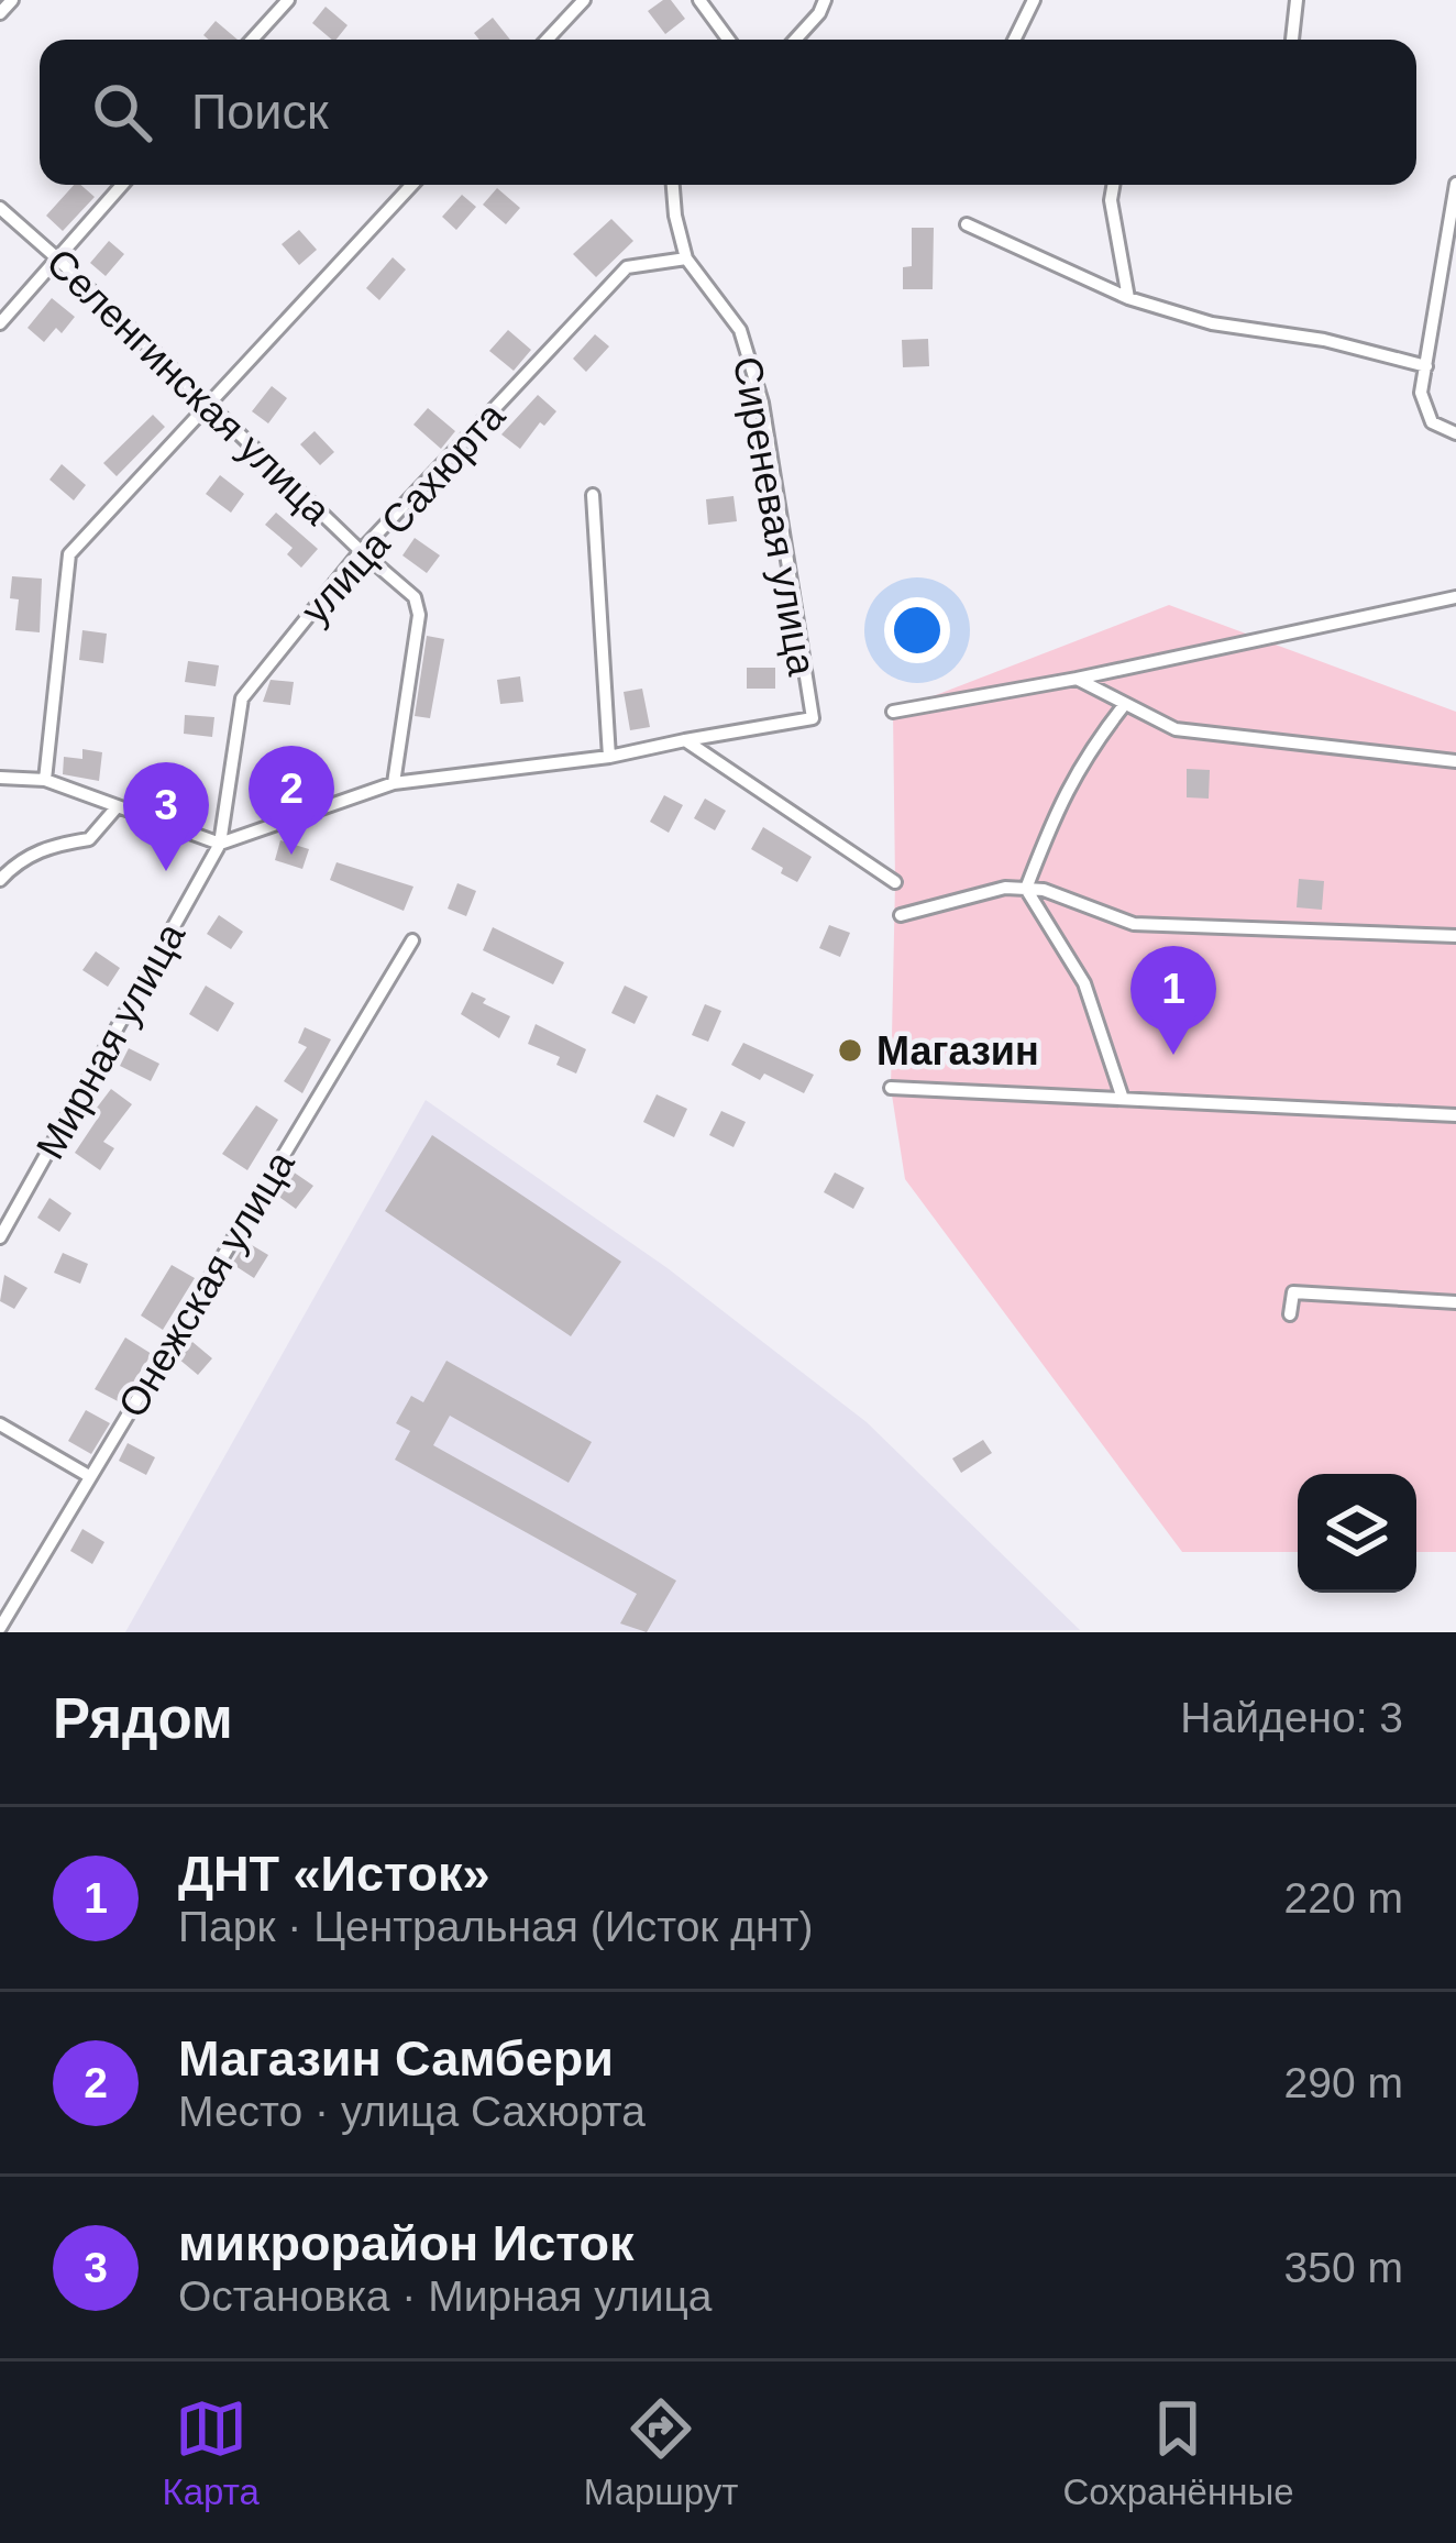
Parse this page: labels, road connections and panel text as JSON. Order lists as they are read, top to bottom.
{
  "streets": {
    "street": [
      "Селенгинская улица",
      "улица Сахюрта",
      "Сиреневая улица",
      "Мирная улица",
      "Онежская улица"
    ]
  },
  "crossings": [
    ["Селенгинская улица", "улица Сахюрта"],
    ["улица Сахюрта", "Сиреневая улица"],
    ["улица Сахюрта", "Мирная улица"]
  ],
  "places": ["Магазин"],
  "page": {
    "search": "Поиск",
    "pins": ["2", "3", "1"],
    "heading": ["Рядом", "Найдено: 3"],
    "list": [
      {
        "mark": "1",
        "name": "ДНТ «Исток»",
        "note": "Парк · Центральная (Исток днт)",
        "value": "220 m"
      },
      {
        "mark": "2",
        "name": "Магазин Самбери",
        "note": "Место · улица Сахюрта",
        "value": "290 m"
      },
      {
        "mark": "3",
        "name": "микрорайон Исток",
        "note": "Остановка · Мирная улица",
        "value": "350 m"
      }
    ],
    "nav": ["Карта", "Маршрут", "Сохранённые"]
  }
}
